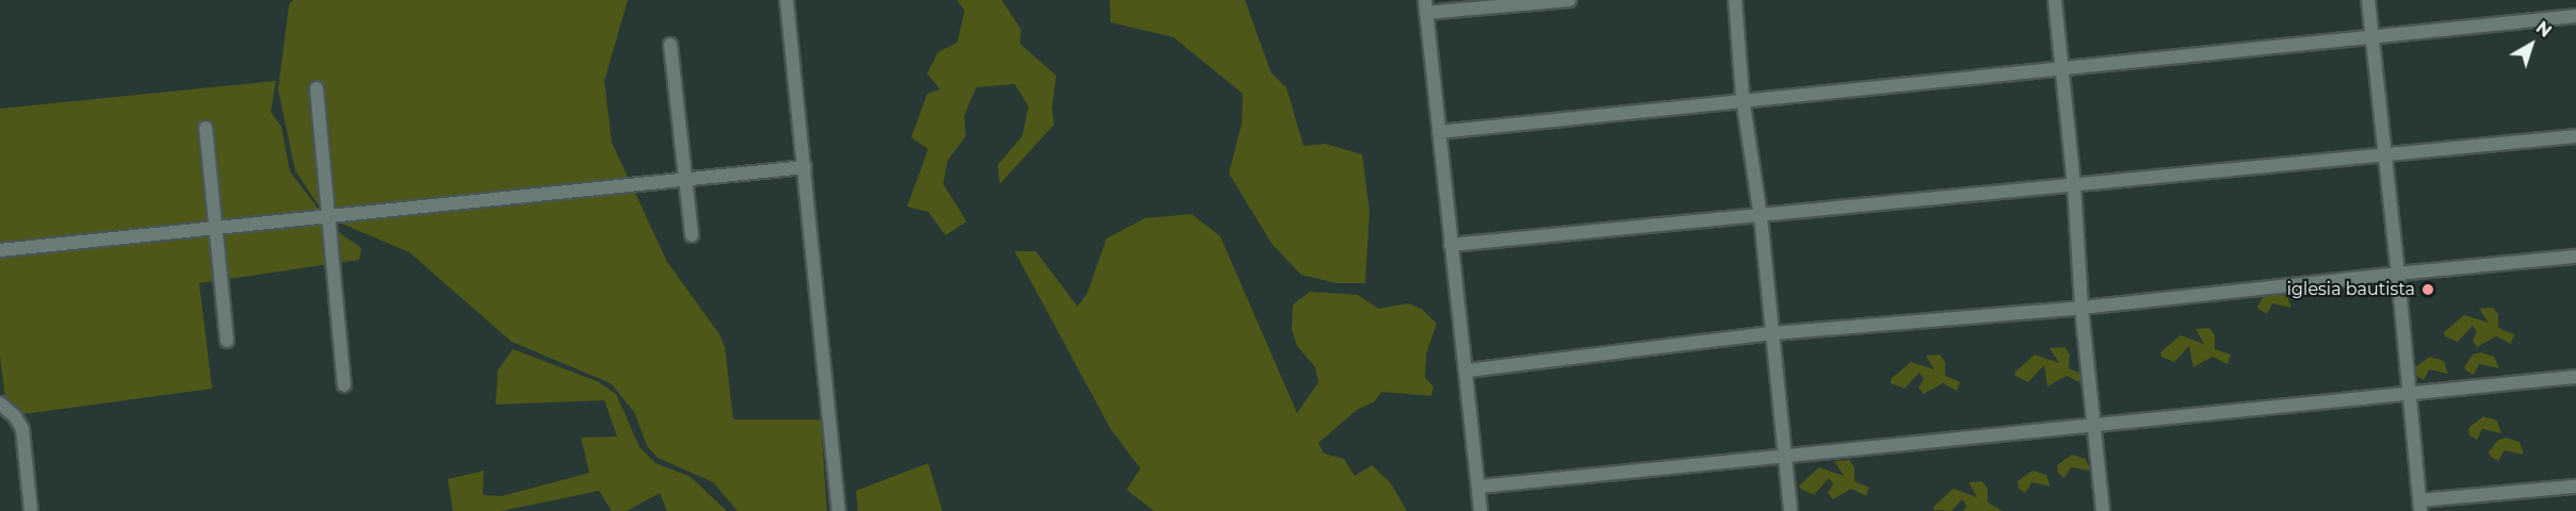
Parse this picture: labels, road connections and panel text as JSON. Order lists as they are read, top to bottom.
{
  "places": ["iglesia bautista"],
  "north": "top right"
}
